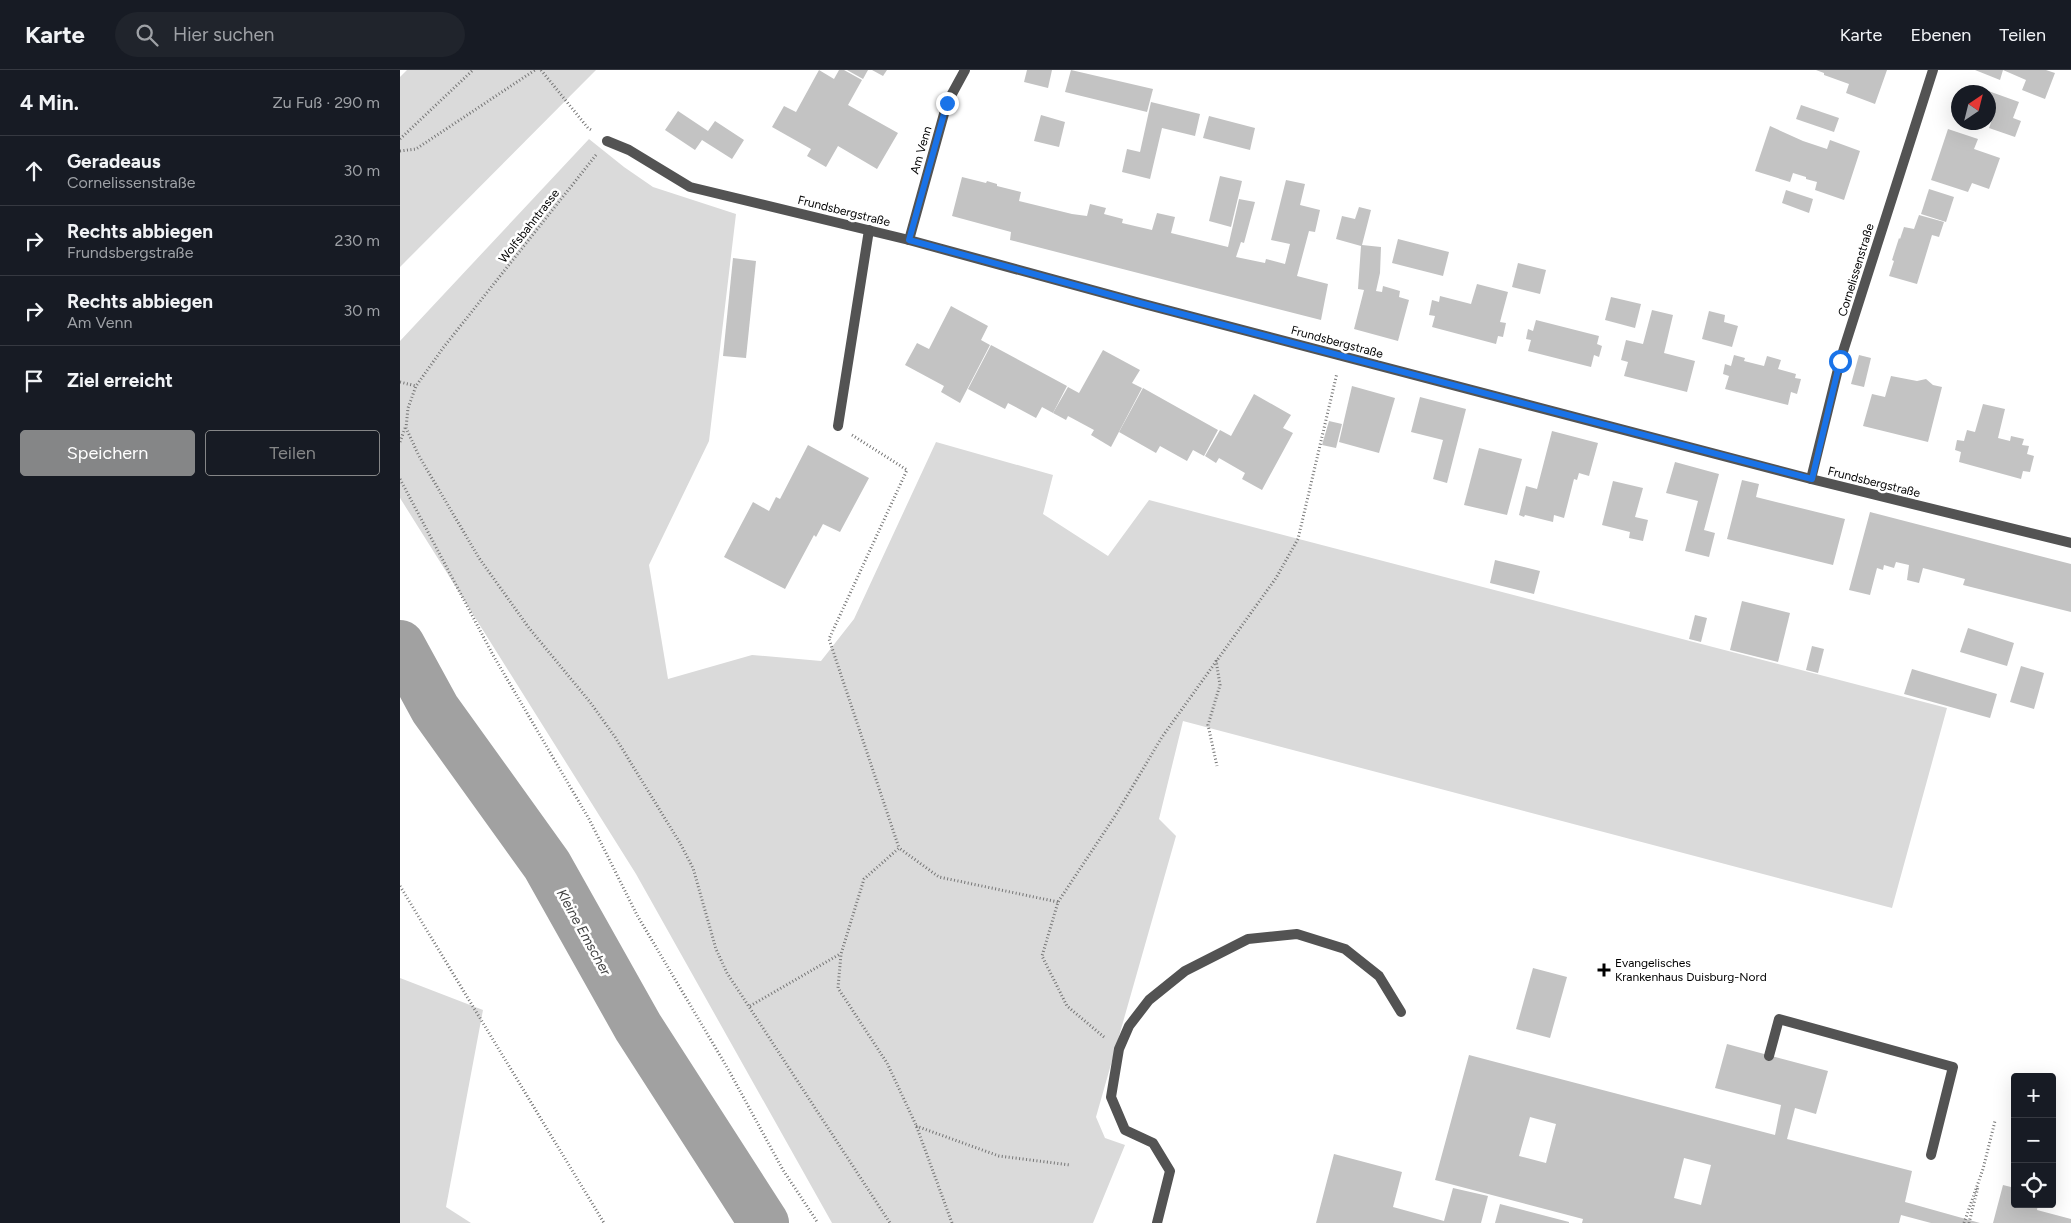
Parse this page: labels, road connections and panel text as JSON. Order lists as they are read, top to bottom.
{
  "streets": {
    "street": ["Am Venn", "Frundsbergstraße", "Cornelissenstraße"],
    "path": ["Wolfsbahntrasse"]
  },
  "crossings": [
    ["Am Venn", "Frundsbergstraße"],
    ["Frundsbergstraße", "Wolfsbahntrasse"],
    ["Frundsbergstraße", "Cornelissenstraße"]
  ],
  "water": ["Kleine Emscher"],
  "places": {
    "health": ["Evangelisches Krankenhaus Duisburg-Nord"]
  },
  "north": "top right",
  "page": {
    "header": "Karte",
    "search": "Hier suchen",
    "nav": ["Karte", "Ebenen", "Teilen"],
    "heading": ["4 Min.", "Zu Fuß · 290 m"],
    "list": [
      ["Geradeaus", "Cornelissenstraße", "30 m"],
      ["Rechts abbiegen", "Frundsbergstraße", "230 m"],
      ["Rechts abbiegen", "Am Venn", "30 m"],
      "Ziel erreicht"
    ],
    "buttons": ["Speichern", "Teilen"],
    "map_buttons": ["+", "−"]
  }
}
